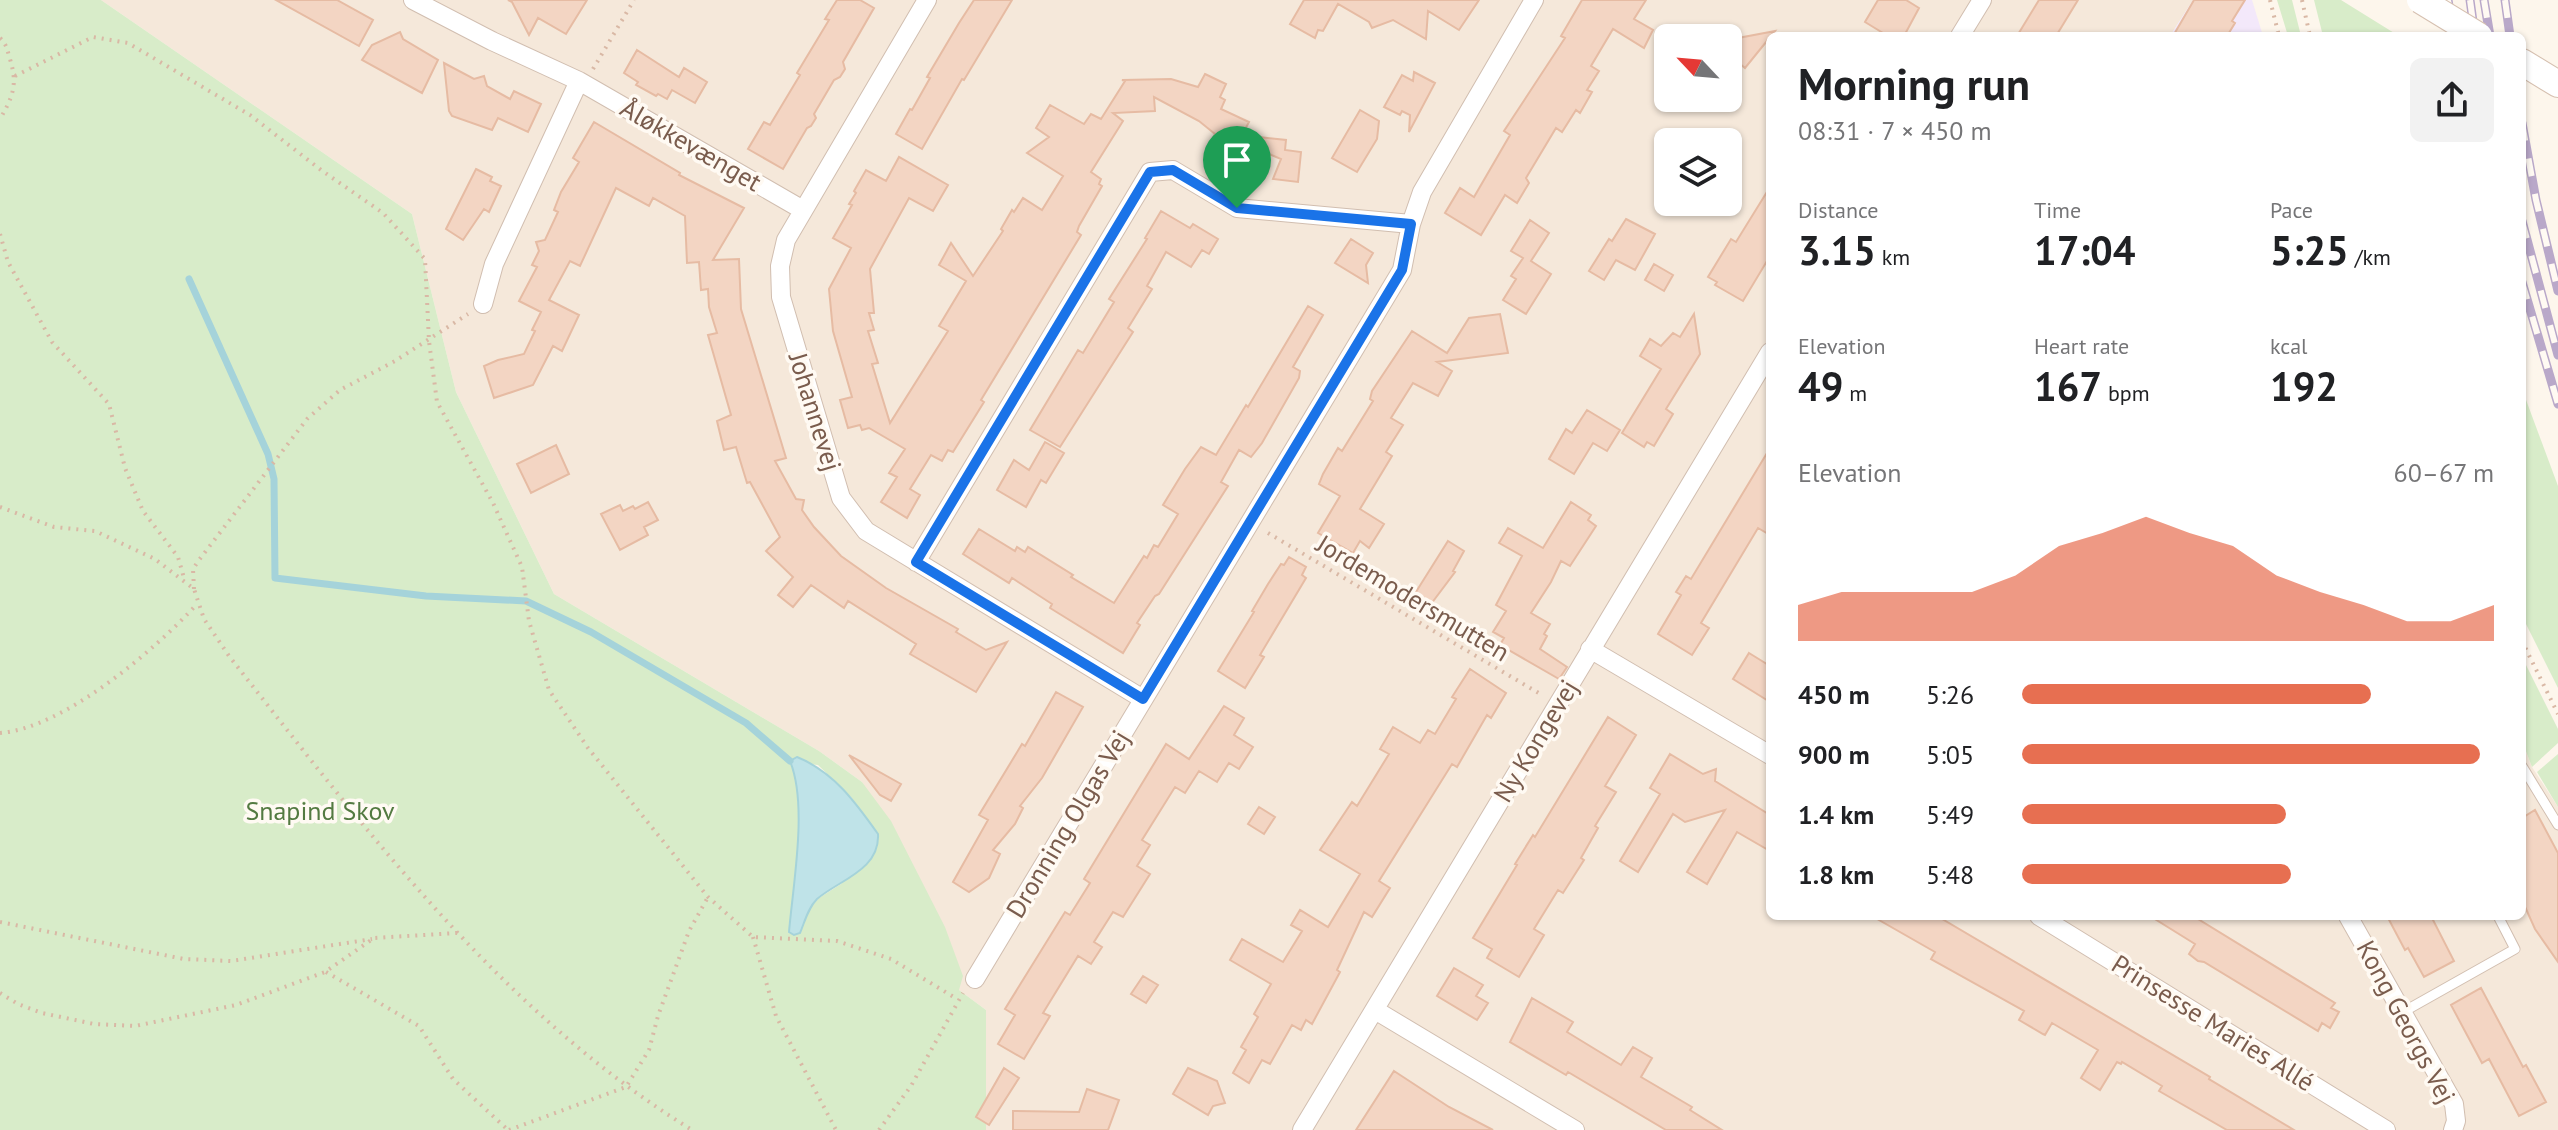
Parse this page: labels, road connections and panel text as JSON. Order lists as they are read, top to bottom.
{
  "streets": {
    "street": [
      "Åløkkevænget",
      "Johannevej",
      "Ny Kongevej",
      "Dronning Olgas Vej",
      "Kong Georgs Vej",
      "Prinsesse Maries Allé"
    ],
    "path": ["Jordemodersmutten"]
  },
  "crossings": [
    ["Åløkkevænget", "Johannevej"],
    ["Johannevej", "Dronning Olgas Vej"],
    ["Jordemodersmutten", "Ny Kongevej"],
    ["Jordemodersmutten", "Dronning Olgas Vej"]
  ],
  "parks": ["Snapind Skov"],
  "north": "top left",
  "page": {
    "heading": ["Morning run", "08:31 · 7 × 450 m"],
    "stats": [
      ["Distance", "3.15 km"],
      ["Time", "17:04"],
      ["Pace", "5:25 /km"],
      ["Elevation", "49 m"],
      ["Heart rate", "167 bpm"],
      ["kcal", "192"]
    ],
    "chart": ["Elevation", "60–67 m"],
    "list": [
      {
        "name": "450 m",
        "note": "5:26"
      },
      {
        "name": "900 m",
        "note": "5:05"
      },
      {
        "name": "1.4 km",
        "note": "5:49"
      },
      {
        "name": "1.8 km",
        "note": "5:48"
      }
    ]
  }
}
